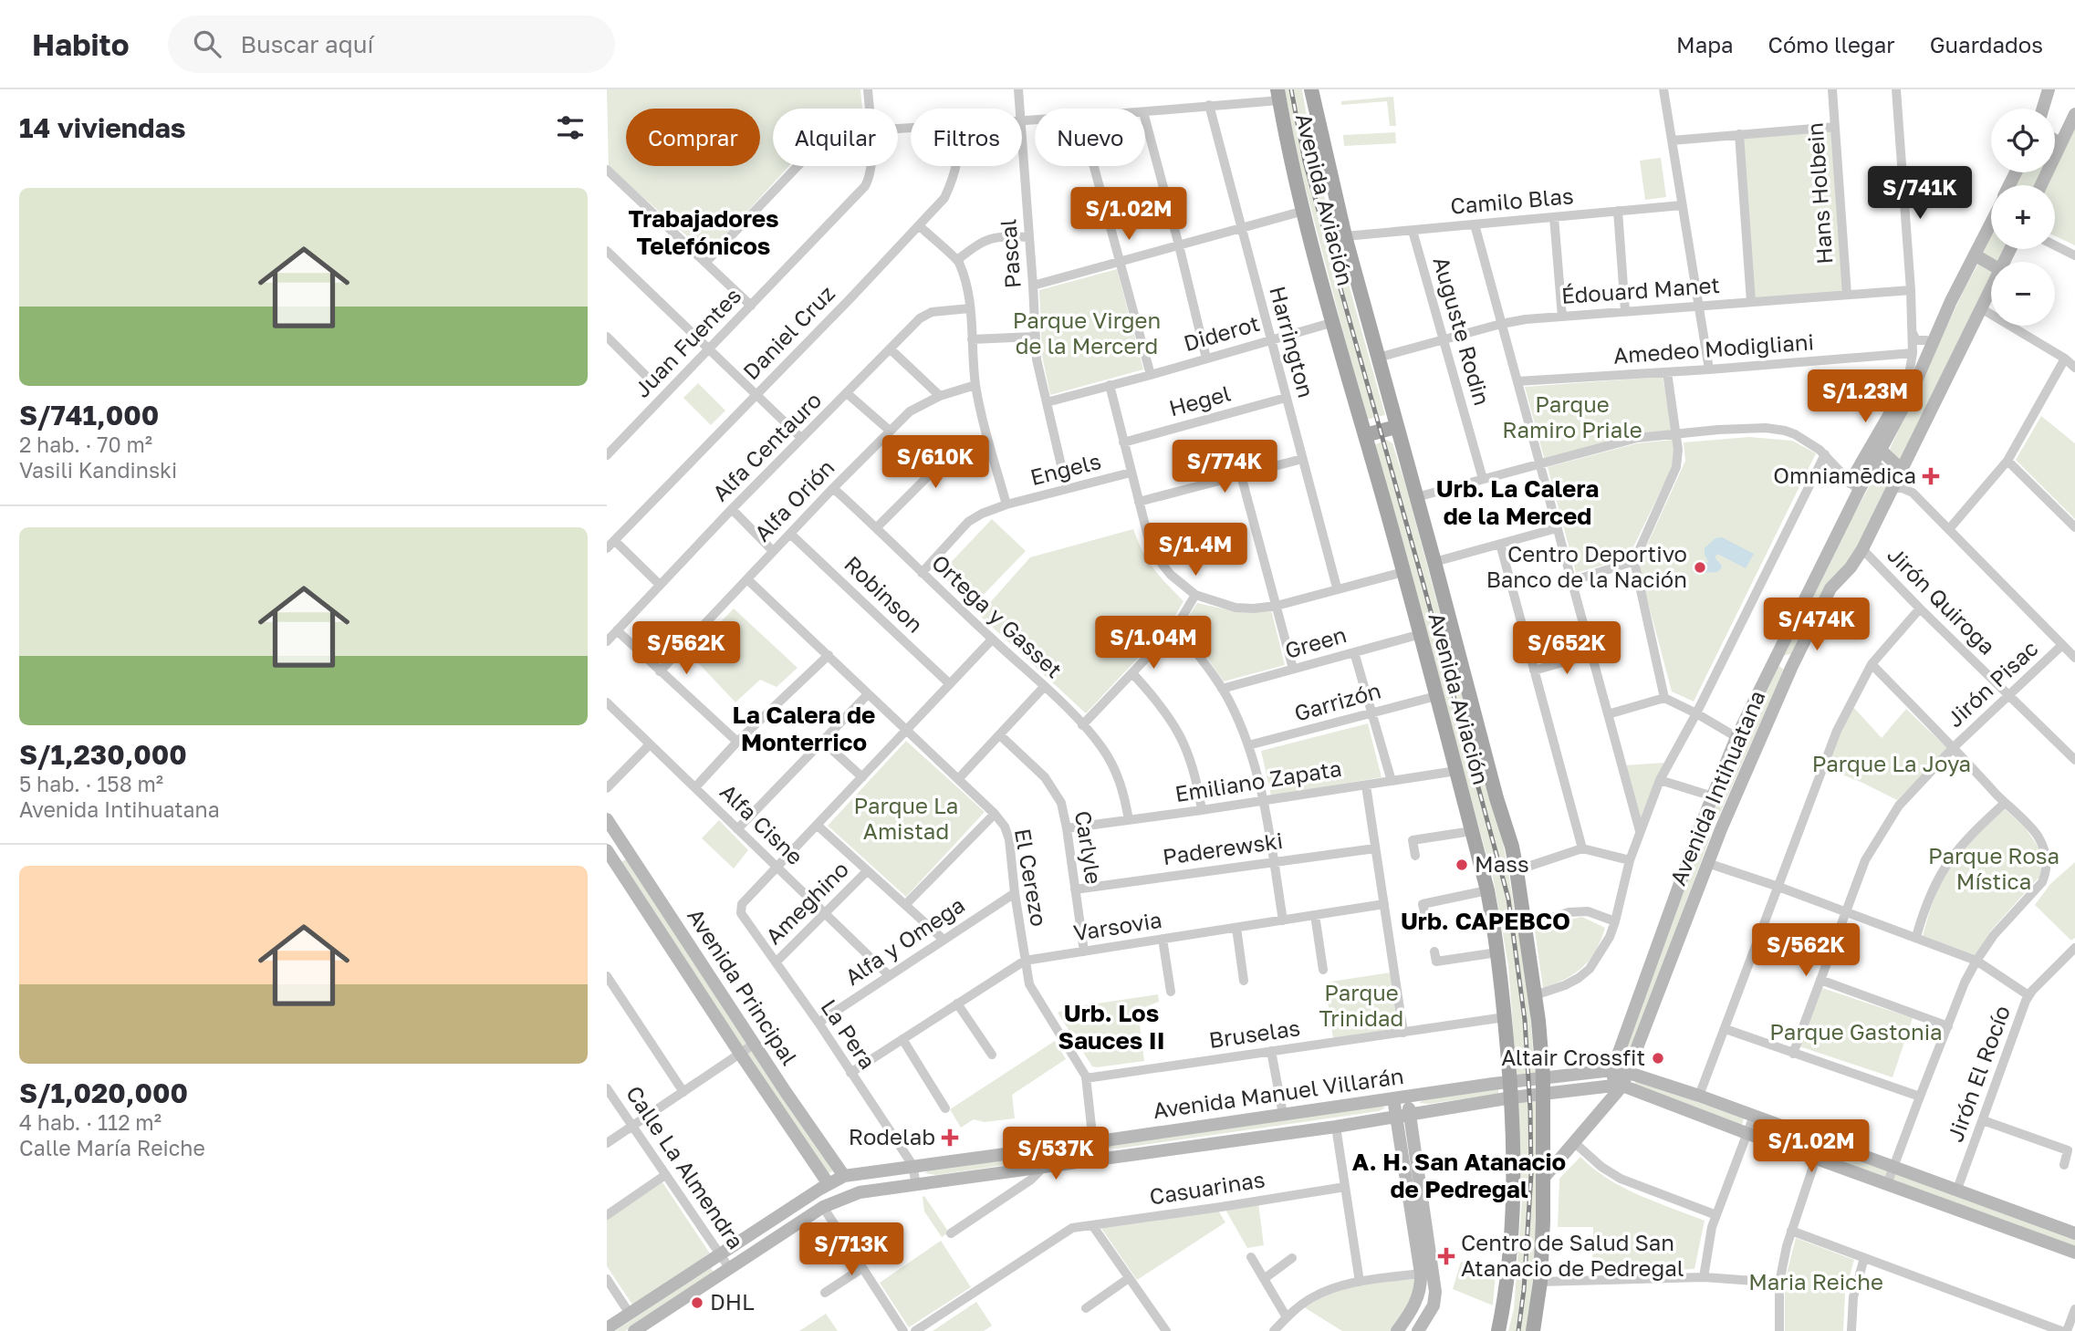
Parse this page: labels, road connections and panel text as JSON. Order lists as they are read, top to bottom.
{
  "streets": {
    "main road": [
      "Avenida Aviación",
      "Avenida Intihuatana",
      "Avenida Principal",
      "Avenida Manuel Villarán"
    ],
    "street": [
      "Hans Holbein",
      "Camilo Blas",
      "Pascal",
      "Édouard Manet",
      "Auguste Rodin",
      "Daniel Cruz",
      "Diderot",
      "Harrington",
      "Juan Fuentes",
      "Amedeo Modigliani",
      "Hegel",
      "Alfa Centauro",
      "Engels",
      "Alfa Orión",
      "Robinson",
      "Jirón Quiroga",
      "Ortega y Gasset",
      "Green",
      "Jirón Pisac",
      "Garrizón",
      "Emiliano Zapata",
      "Alfa Cisne",
      "Carlyle",
      "Paderewski",
      "El Cerezo",
      "Ameghino",
      "Varsovia",
      "Alfa y Omega",
      "La Pera",
      "Bruselas",
      "Jirón El Rocío",
      "Calle La Almendra",
      "Casuarinas"
    ]
  },
  "crossings": [
    ["Hans Holbein", "Édouard Manet"],
    ["Avenida Aviación", "Camilo Blas"],
    ["Avenida Aviación", "Édouard Manet"],
    ["Avenida Aviación", "Diderot"],
    ["Avenida Aviación", "Green"],
    ["Avenida Aviación", "Garrizón"],
    ["Avenida Aviación", "Emiliano Zapata"],
    ["Avenida Aviación", "Avenida Intihuatana"],
    ["Avenida Aviación", "Bruselas"],
    ["Avenida Aviación", "Avenida Manuel Villarán"],
    ["Camilo Blas", "Auguste Rodin"],
    ["Pascal", "Diderot"],
    ["Pascal", "Engels"],
    ["Édouard Manet", "Auguste Rodin"],
    ["Diderot", "Harrington"],
    ["Harrington", "Hegel"],
    ["Engels", "Ortega y Gasset"],
    ["Alfa Orión", "Robinson"],
    ["Alfa Orión", "Ortega y Gasset"],
    ["Alfa Orión", "El Cerezo"],
    ["Jirón Quiroga", "Jirón Pisac"],
    ["Jirón Quiroga", "Avenida Intihuatana"],
    ["Ortega y Gasset", "Emiliano Zapata"],
    ["Emiliano Zapata", "Carlyle"],
    ["Avenida Intihuatana", "Avenida Manuel Villarán"],
    ["Alfa Cisne", "Ameghino"],
    ["Alfa Cisne", "Alfa y Omega"],
    ["Alfa Cisne", "La Pera"],
    ["Carlyle", "Paderewski"],
    ["Carlyle", "Varsovia"],
    ["El Cerezo", "Varsovia"],
    ["El Cerezo", "Alfa y Omega"],
    ["El Cerezo", "Bruselas"],
    ["El Cerezo", "Avenida Manuel Villarán"],
    ["Ameghino", "La Pera"],
    ["Varsovia", "La Pera"],
    ["Alfa y Omega", "La Pera"],
    ["Avenida Principal", "Avenida Manuel Villarán"],
    ["La Pera", "Avenida Manuel Villarán"],
    ["Jirón El Rocío", "Avenida Manuel Villarán"],
    ["Avenida Manuel Villarán", "Calle La Almendra"]
  ],
  "districts": [
    "Trabajadores Telefónicos",
    "Urb. La Calera de la Merced",
    "La Calera de Monterrico",
    "Urb. CAPEBCO",
    "Urb. Los Sauces II",
    "A. H. San Atanacio de Pedregal"
  ],
  "parks": [
    "Parque Virgen de la Mercerd",
    "Parque Ramiro Priale",
    "Parque La Joya",
    "Parque La Amistad",
    "Parque Rosa Mística",
    "Parque Trinidad",
    "Parque Gastonia",
    "Maria Reiche"
  ],
  "places": {
    "health": ["Omniamēdica", "Rodelab", "Centro de Salud San Atanacio de Pedregal"],
    "other": [
      "Centro Deportivo Banco de la Nación",
      "Mass",
      "Altair Crossfit",
      "DHL"
    ]
  },
  "page": {
    "header": "Habito",
    "search": "Buscar aquí",
    "nav": ["Mapa", "Cómo llegar", "Guardados"],
    "heading": "14 viviendas",
    "map_buttons": ["+", "−"],
    "chip": [
      "Comprar",
      "Alquilar",
      "Filtros",
      "Nuevo"
    ],
    "list": [
      {
        "name": "S/741,000",
        "note": "2 hab. · 70 m² · Vasili Kandinski"
      },
      {
        "name": "S/1,230,000",
        "note": "5 hab. · 158 m² · Avenida Intihuatana"
      },
      {
        "name": "S/1,020,000",
        "note": "4 hab. · 112 m² · Calle María Reiche"
      }
    ],
    "price": [
      "S/741K",
      "S/1.02M",
      "S/1.23M",
      "S/610K",
      "S/774K",
      "S/1.4M",
      "S/474K",
      "S/1.04M",
      "S/562K",
      "S/652K",
      "S/562K",
      "S/1.02M",
      "S/537K",
      "S/713K"
    ]
  }
}
